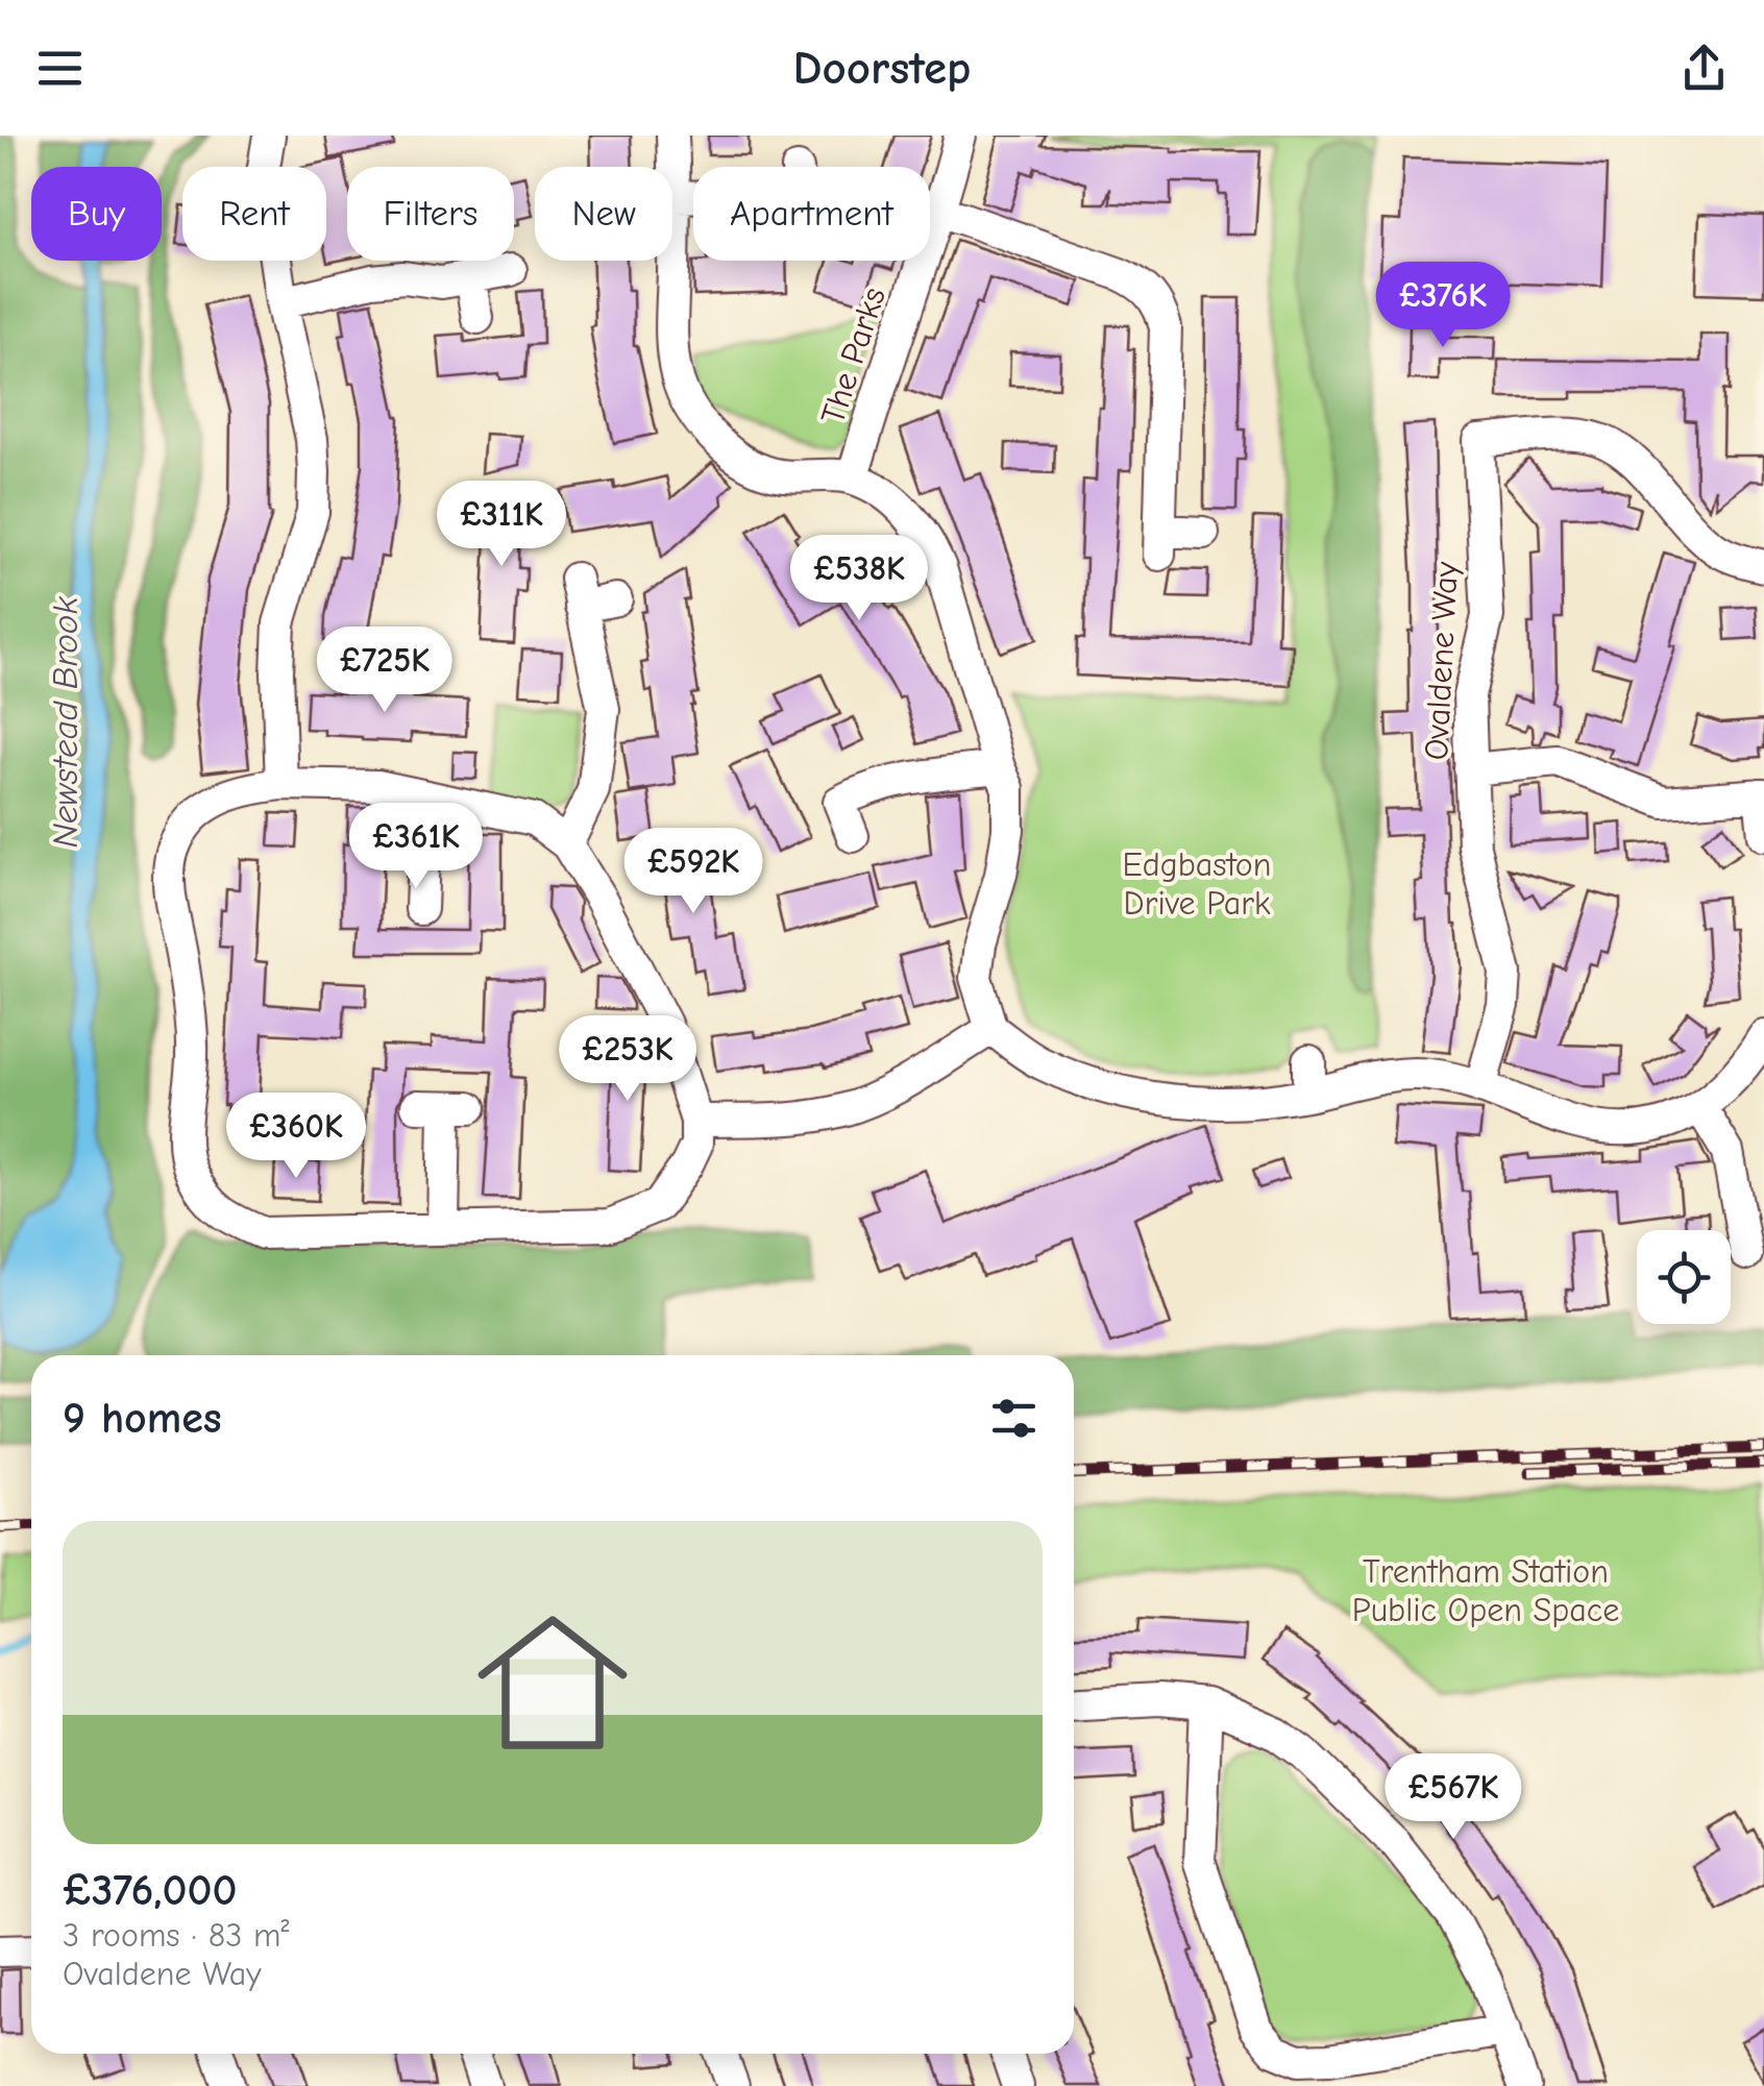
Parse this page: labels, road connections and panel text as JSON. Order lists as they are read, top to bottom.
{
  "streets": {
    "street": ["The Parks", "Ovaldene Way"]
  },
  "water": ["Newstead Brook"],
  "parks": ["Edgbaston Drive Park", "Trentham Station Public Open Space"],
  "page": {
    "header": "Doorstep",
    "chip": [
      "Buy",
      "Rent",
      "Filters",
      "New",
      "Apartment"
    ],
    "price": [
      "£376K",
      "£311K",
      "£538K",
      "£725K",
      "£361K",
      "£592K",
      "£253K",
      "£360K",
      "£567K"
    ],
    "heading": "9 homes",
    "list": [
      {
        "name": "£376,000",
        "note": "3 rooms · 83 m² · Ovaldene Way"
      }
    ]
  }
}
